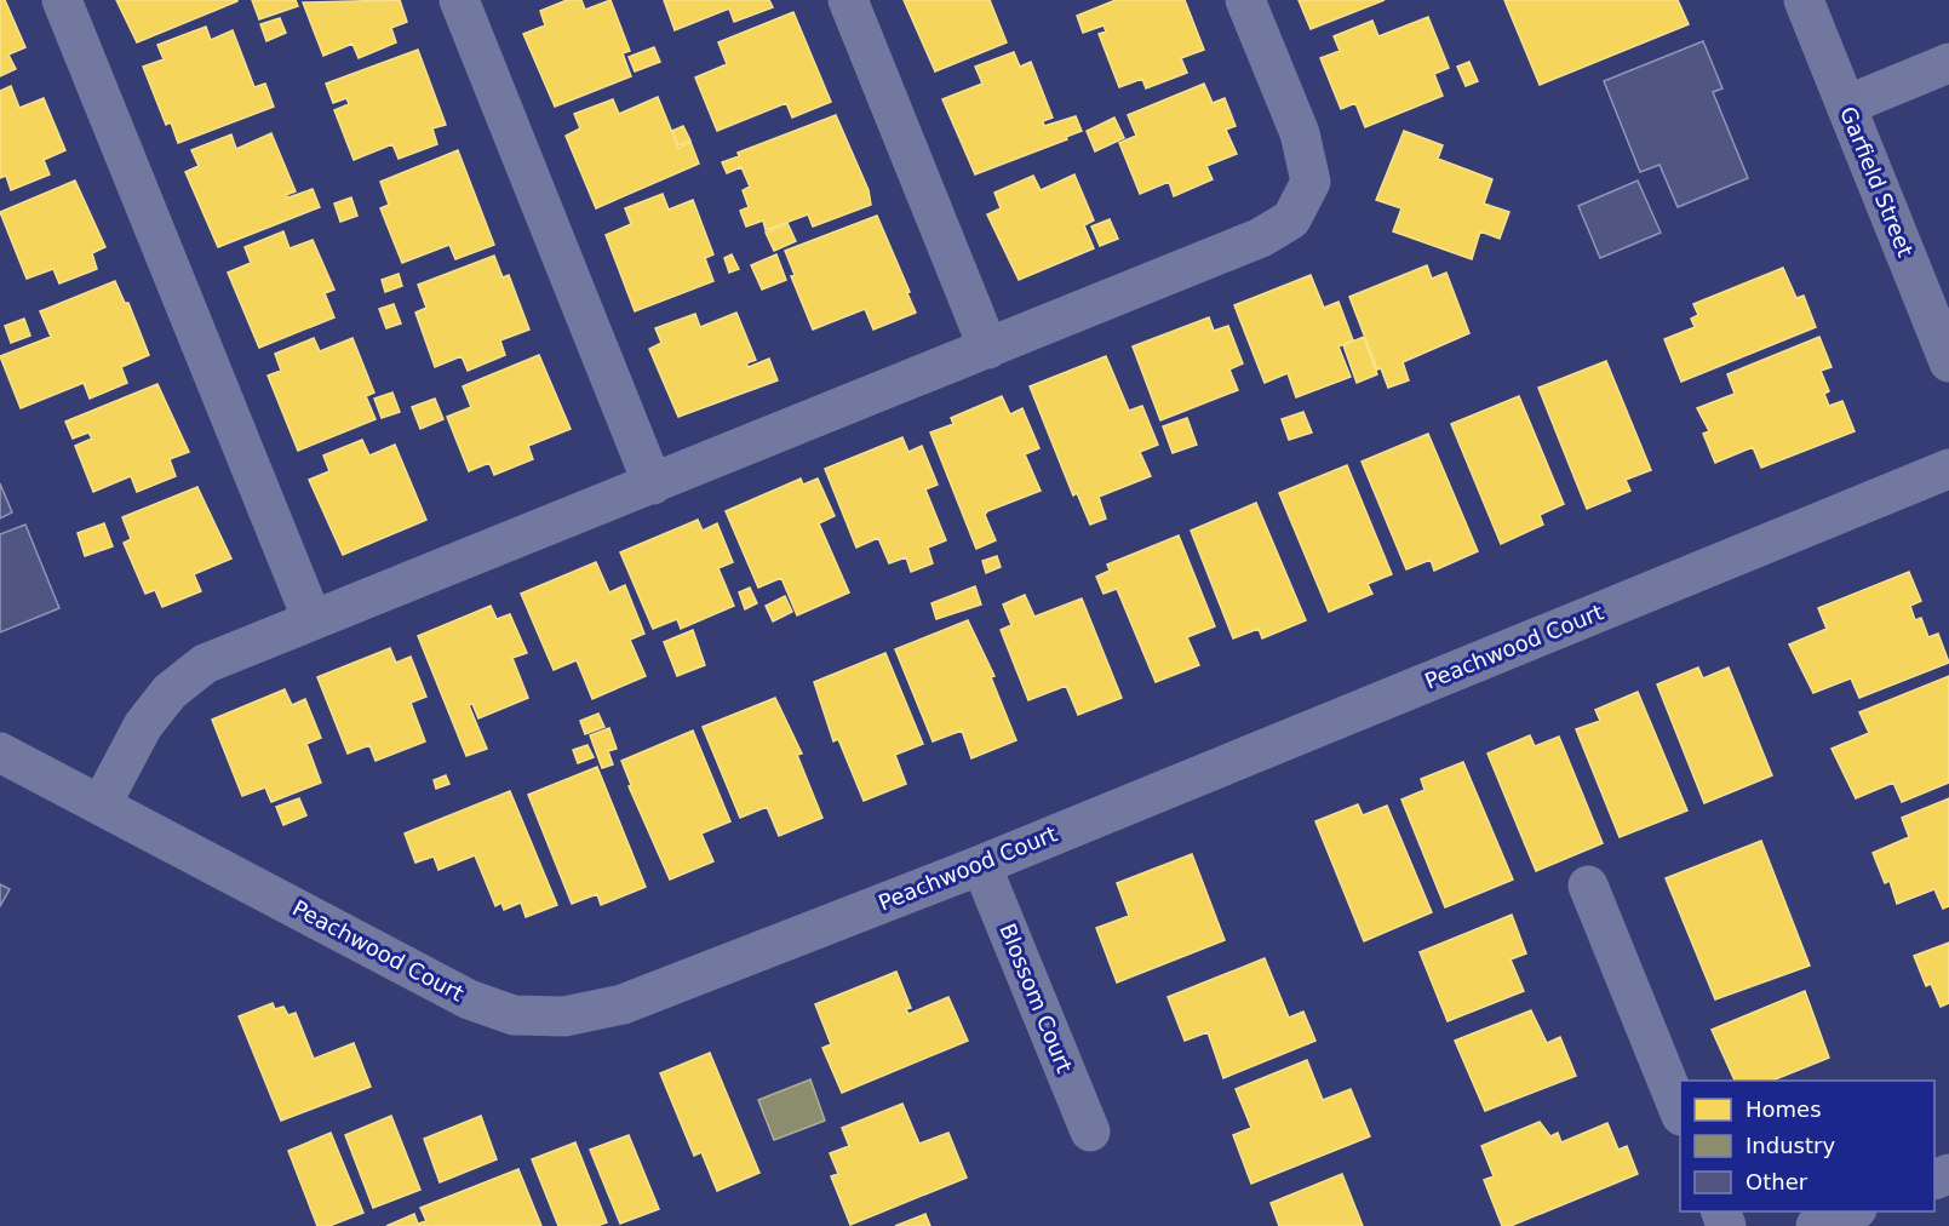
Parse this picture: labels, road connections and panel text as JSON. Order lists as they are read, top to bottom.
{
  "streets": {
    "main road": ["Garfield Street"],
    "street": ["Peachwood Court", "Blossom Court"]
  },
  "crossings": [
    ["Peachwood Court", "Blossom Court"]
  ],
  "legend": ["Homes", "Industry", "Other"]
}
